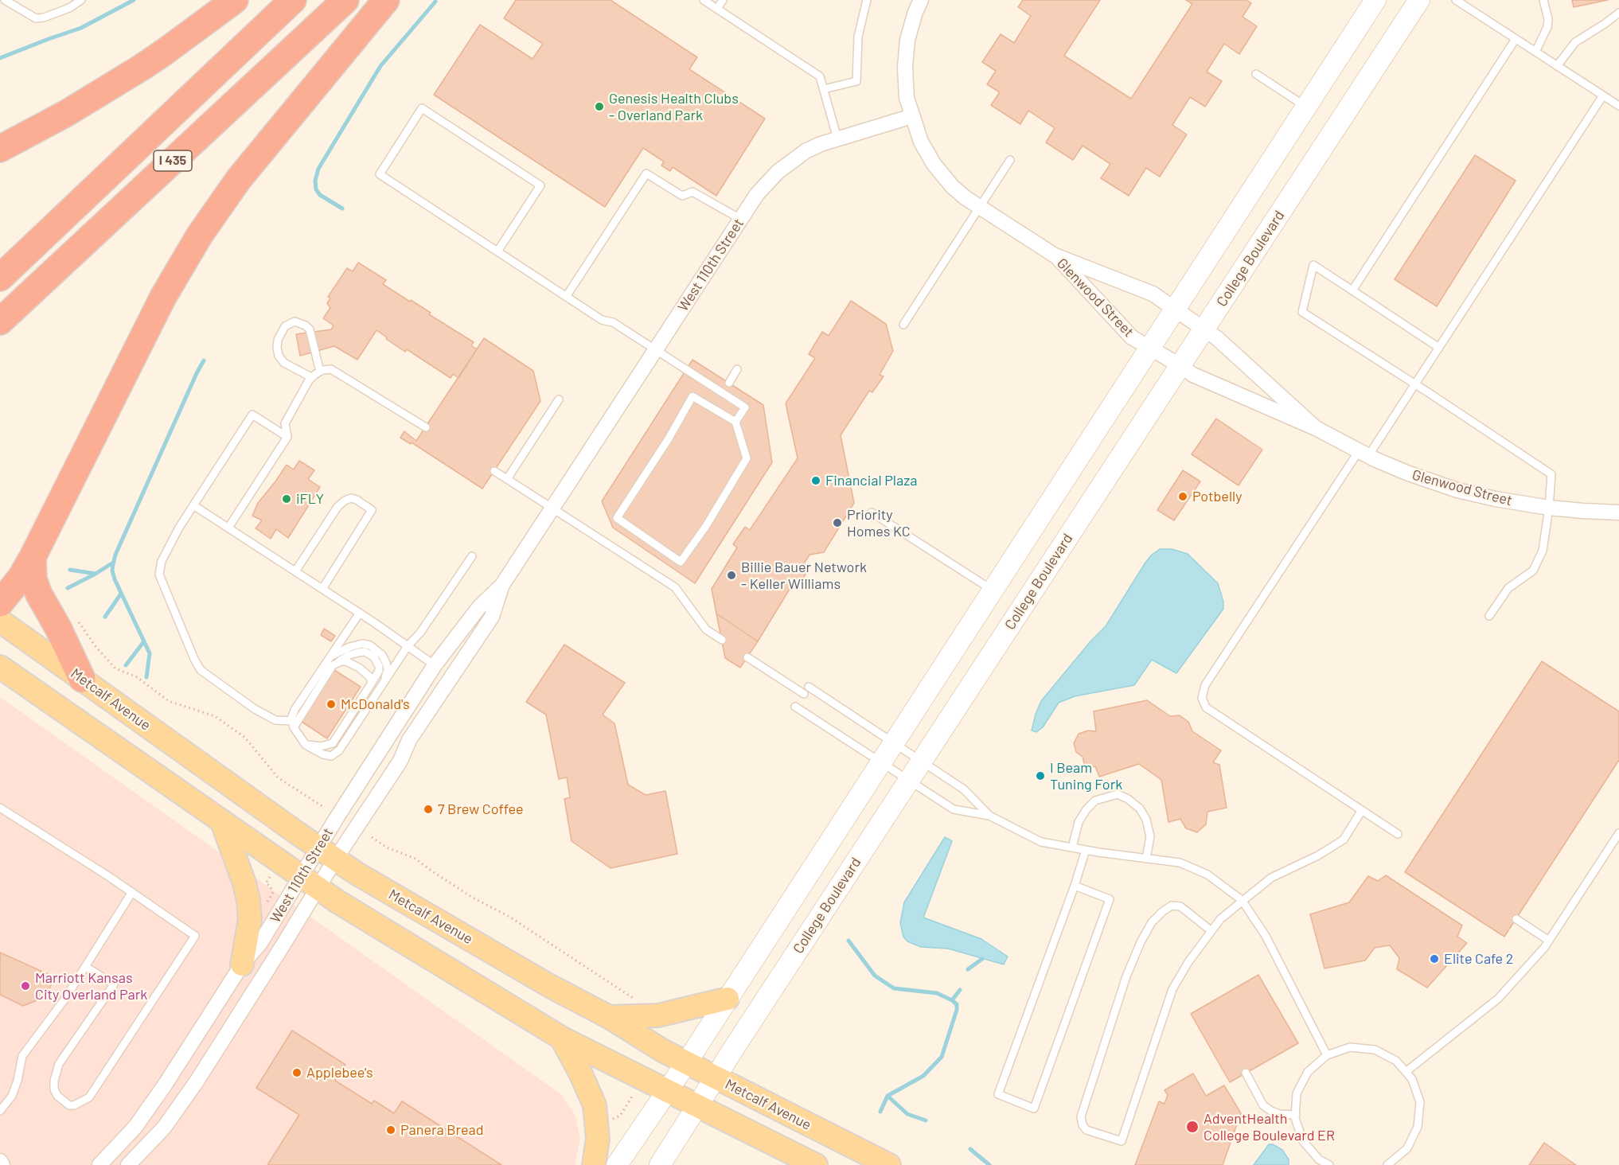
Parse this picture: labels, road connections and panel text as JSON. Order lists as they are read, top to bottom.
{
  "streets": {
    "highway": ["I 435"],
    "main road": ["College Boulevard", "Metcalf Avenue"],
    "street": ["West 110th Street", "Glenwood Street"]
  },
  "crossings": [
    ["College Boulevard", "Glenwood Street"],
    ["College Boulevard", "Metcalf Avenue"],
    ["West 110th Street", "Glenwood Street"],
    ["West 110th Street", "Metcalf Avenue"]
  ],
  "places": [
    "Genesis Health Clubs - Overland Park",
    "Financial Plaza",
    "Potbelly",
    "iFLY",
    "Priority Homes KC",
    "Billie Bauer Network - Keller Williams",
    "McDonald's",
    "I Beam Tuning Fork",
    "7 Brew Coffee",
    "Elite Cafe 2",
    "Marriott Kansas City Overland Park",
    "Applebee's",
    "AdventHealth College Boulevard ER",
    "Panera Bread"
  ]
}
